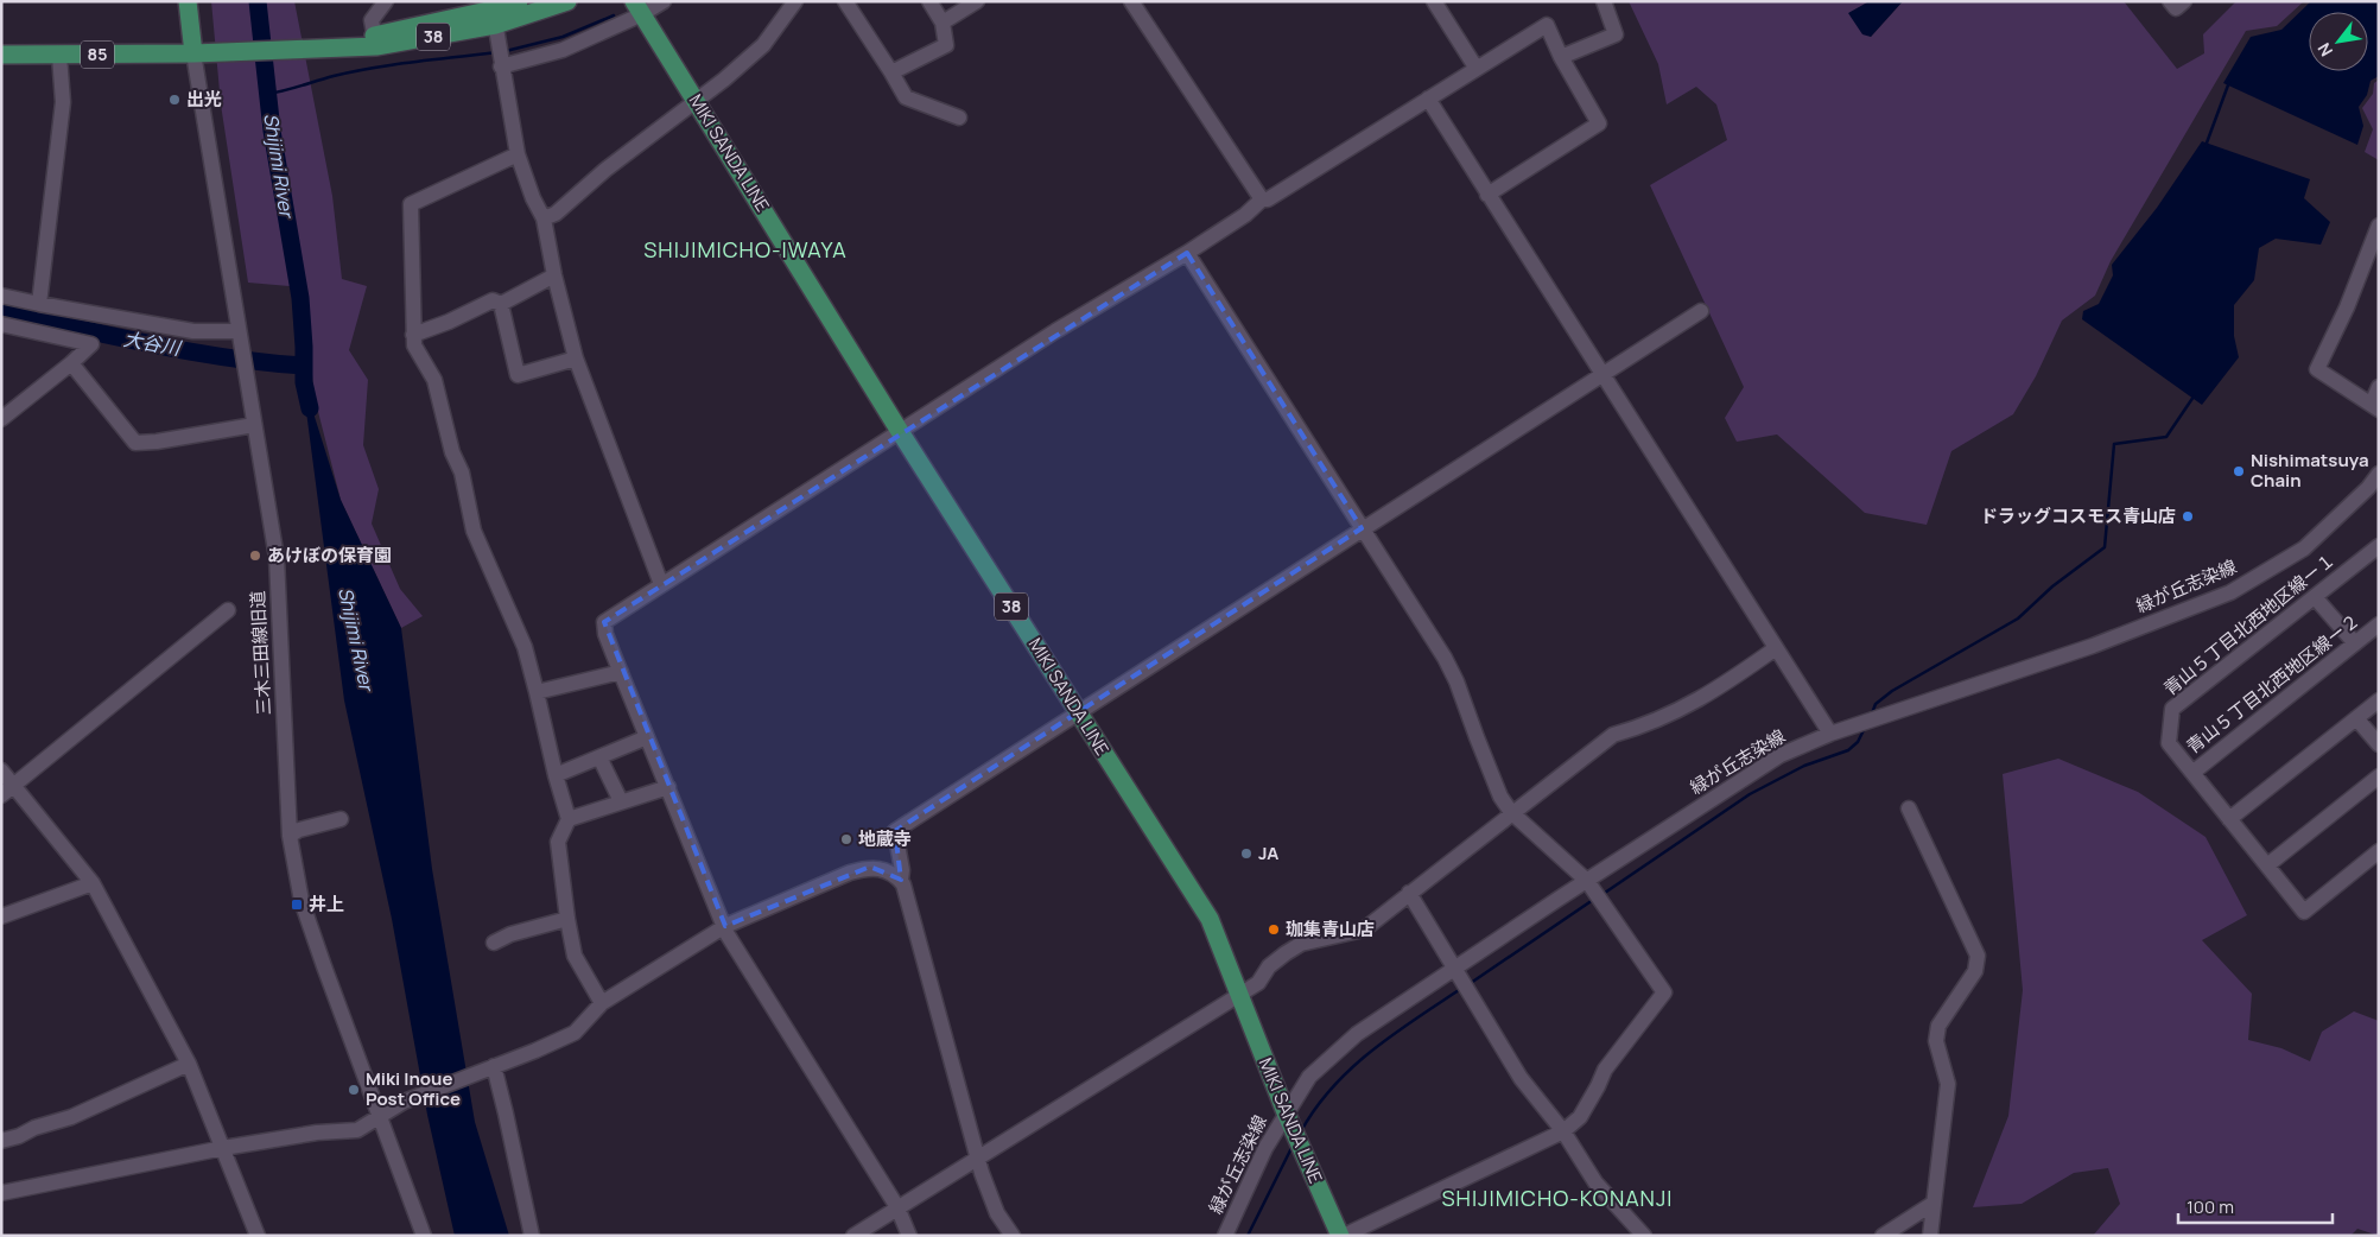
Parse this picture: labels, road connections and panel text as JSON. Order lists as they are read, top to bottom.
{
  "streets": {
    "main road": ["38", "85", "MIKI SANDA LINE"],
    "street": [
      "緑が丘志染線",
      "青山５丁目北西地区線ー１",
      "三木三田線旧道",
      "青山５丁目北西地区線ー２"
    ]
  },
  "crossings": [
    ["38", "85"],
    ["38", "三木三田線旧道"],
    ["85", "三木三田線旧道"],
    ["MIKI SANDA LINE", "緑が丘志染線"],
    ["青山５丁目北西地区線ー１", "青山５丁目北西地区線ー２"]
  ],
  "districts": ["SHIJIMICHO-IWAYA", "SHIJIMICHO-KONANJI"],
  "water": ["Shijimi River", "大谷川"],
  "places": {
    "other": [
      "出光",
      "Nishimatsuya Chain",
      "ドラッグコスモス青山店",
      "あけぼの保育園",
      "地蔵寺",
      "JA",
      "珈集青山店",
      "Miki Inoue Post Office"
    ],
    "transit": ["井上"]
  },
  "scale_bar": "100 m",
  "north": "bottom left"
}
